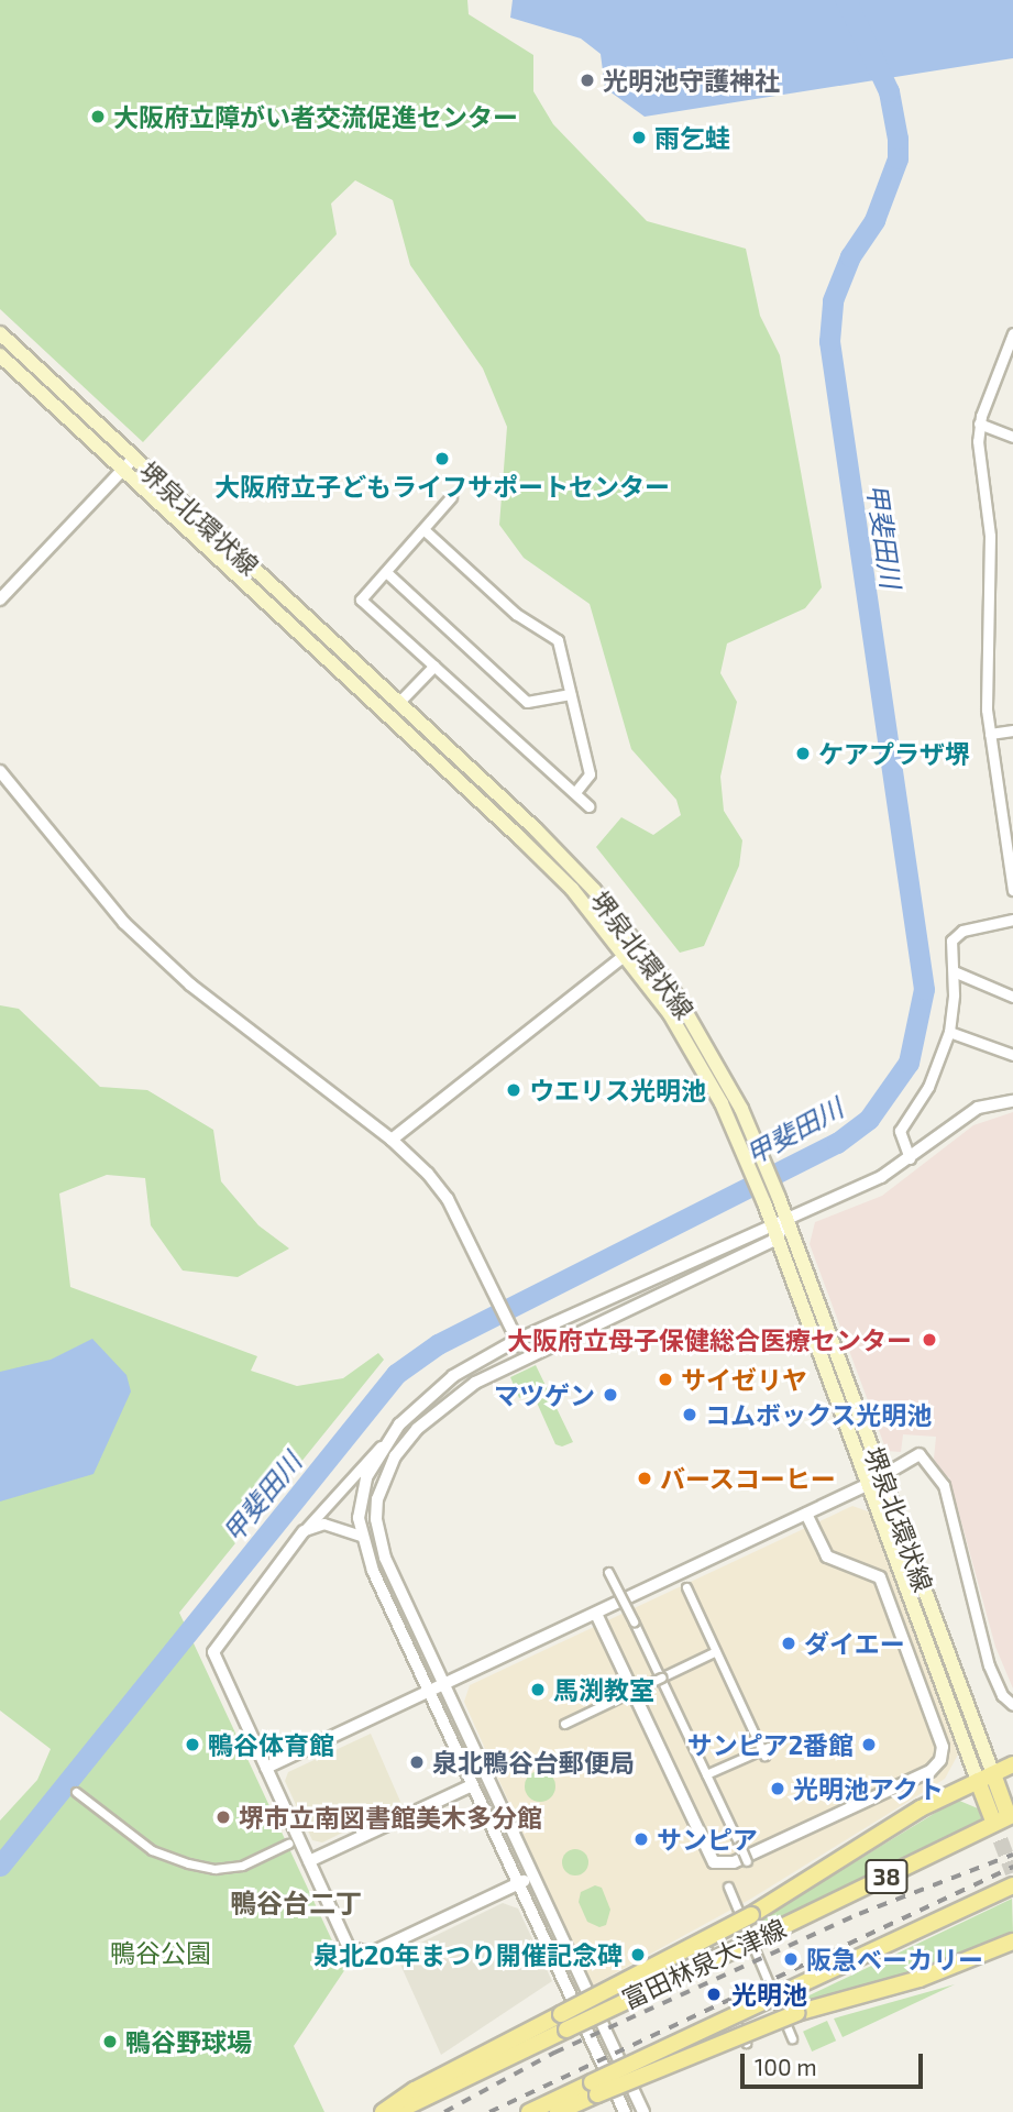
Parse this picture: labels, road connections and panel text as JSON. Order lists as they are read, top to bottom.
{
  "streets": {
    "main road": ["堺泉北環状線", "38", "富田林泉大津線"]
  },
  "crossings": [
    ["堺泉北環状線", "富田林泉大津線"]
  ],
  "districts": ["鴨谷台二丁"],
  "water": ["甲斐田川"],
  "parks": ["鴨谷公園"],
  "places": [
    "光明池守護神社",
    "大阪府立障がい者交流促進センター",
    "雨乞蛙",
    "大阪府立子どもライフサポートセンター",
    "ケアプラザ堺",
    "ウエリス光明池",
    "大阪府立母子保健総合医療センター",
    "サイゼリヤ",
    "マツゲン",
    "コムボックス光明池",
    "バースコーヒー",
    "ダイエー",
    "馬渕教室",
    "鴨谷体育館",
    "サンピア2番館",
    "泉北鴨谷台郵便局",
    "光明池アクト",
    "堺市立南図書館美木多分館",
    "サンピア",
    "泉北20年まつり開催記念碑",
    "阪急ベーカリー",
    "光明池",
    "鴨谷野球場"
  ],
  "scale_bar": "100 m"
}
